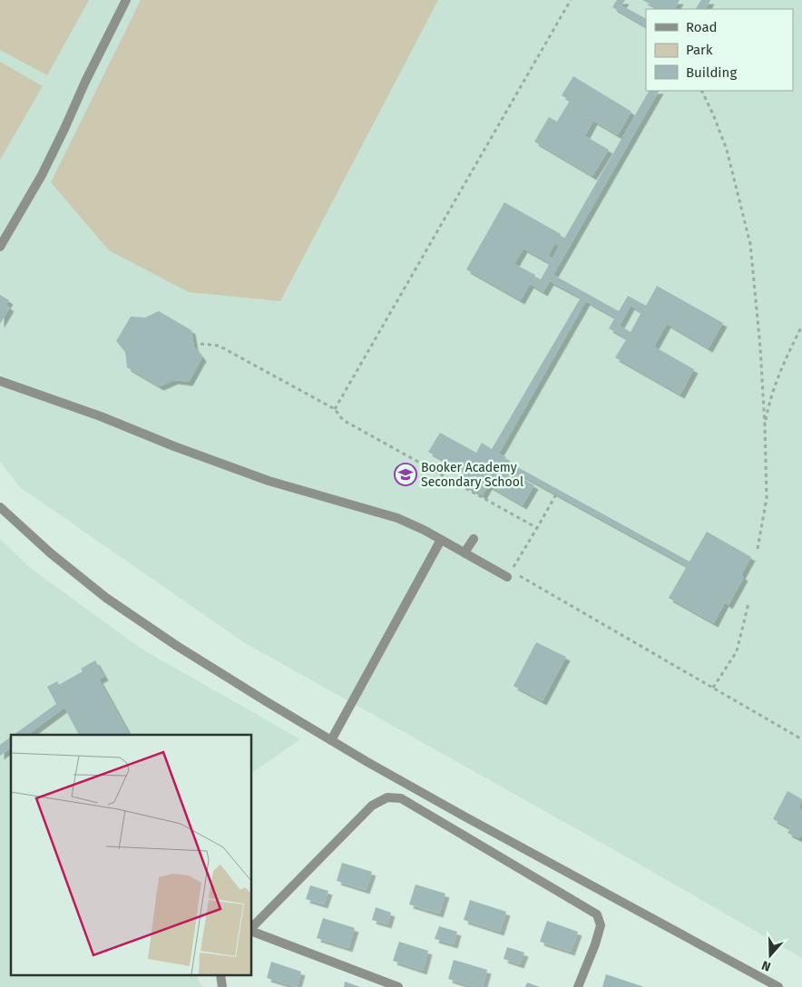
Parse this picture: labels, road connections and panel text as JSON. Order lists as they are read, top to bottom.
{
  "places": {
    "school or university": ["Booker Academy Secondary School"]
  },
  "legend": ["Road", "Park", "Building"],
  "north": "bottom"
}
